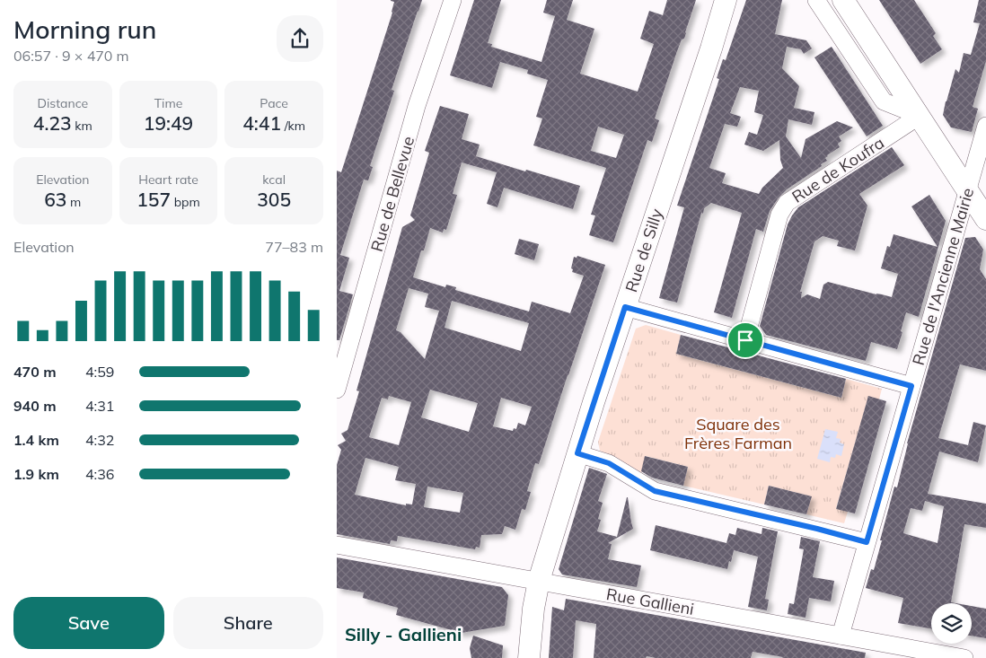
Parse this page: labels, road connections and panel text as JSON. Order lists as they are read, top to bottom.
{
  "streets": {
    "main road": ["Rue de Silly"],
    "street": [
      "Rue de Koufra",
      "Rue de Bellevue",
      "Rue de l'Ancienne Mairie",
      "Rue Gallieni"
    ]
  },
  "crossings": [
    ["Rue de Silly", "Rue Gallieni"],
    ["Rue de l'Ancienne Mairie", "Rue Gallieni"]
  ],
  "districts": ["Silly - Gallieni"],
  "parks": ["Square des Frères Farman"],
  "page": {
    "heading": ["Morning run", "06:57 · 9 × 470 m"],
    "stats": [
      ["Distance", "4.23 km"],
      ["Time", "19:49"],
      ["Pace", "4:41 /km"],
      ["Elevation", "63 m"],
      ["Heart rate", "157 bpm"],
      ["kcal", "305"]
    ],
    "chart": ["Elevation", "77–83 m"],
    "list": [
      {
        "name": "470 m",
        "note": "4:59"
      },
      {
        "name": "940 m",
        "note": "4:31"
      },
      {
        "name": "1.4 km",
        "note": "4:32"
      },
      {
        "name": "1.9 km",
        "note": "4:36"
      }
    ],
    "buttons": ["Save", "Share"]
  }
}
